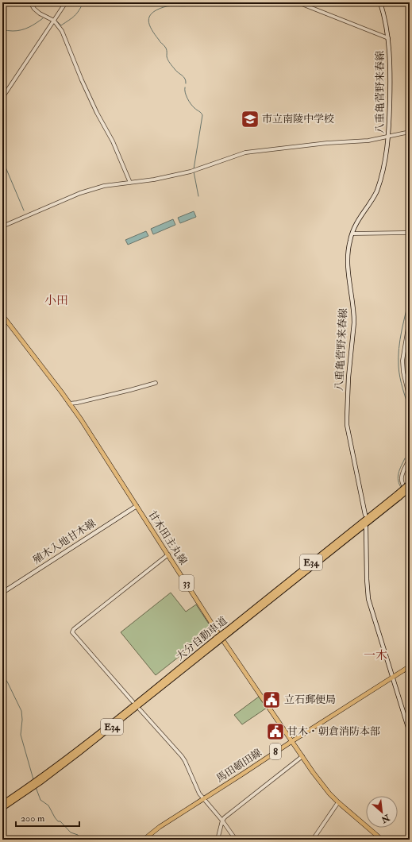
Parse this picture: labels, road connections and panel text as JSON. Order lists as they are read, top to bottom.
{
  "streets": {
    "highway": ["E34", "大分自動車道"],
    "main road": [
      "八重亀菅野来春線",
      "甘木田主丸線",
      "殖木入地甘木線",
      "33",
      "8",
      "馬田頓田線"
    ]
  },
  "crossings": [
    ["甘木田主丸線", "殖木入地甘木線"],
    ["甘木田主丸線", "馬田頓田線"]
  ],
  "districts": ["小田", "一木"],
  "places": {
    "school or university": ["市立南陵中学校"],
    "public building": ["立石郵便局", "甘木・朝倉消防本部"]
  },
  "scale_bar": "200 m",
  "north": "bottom right"
}
